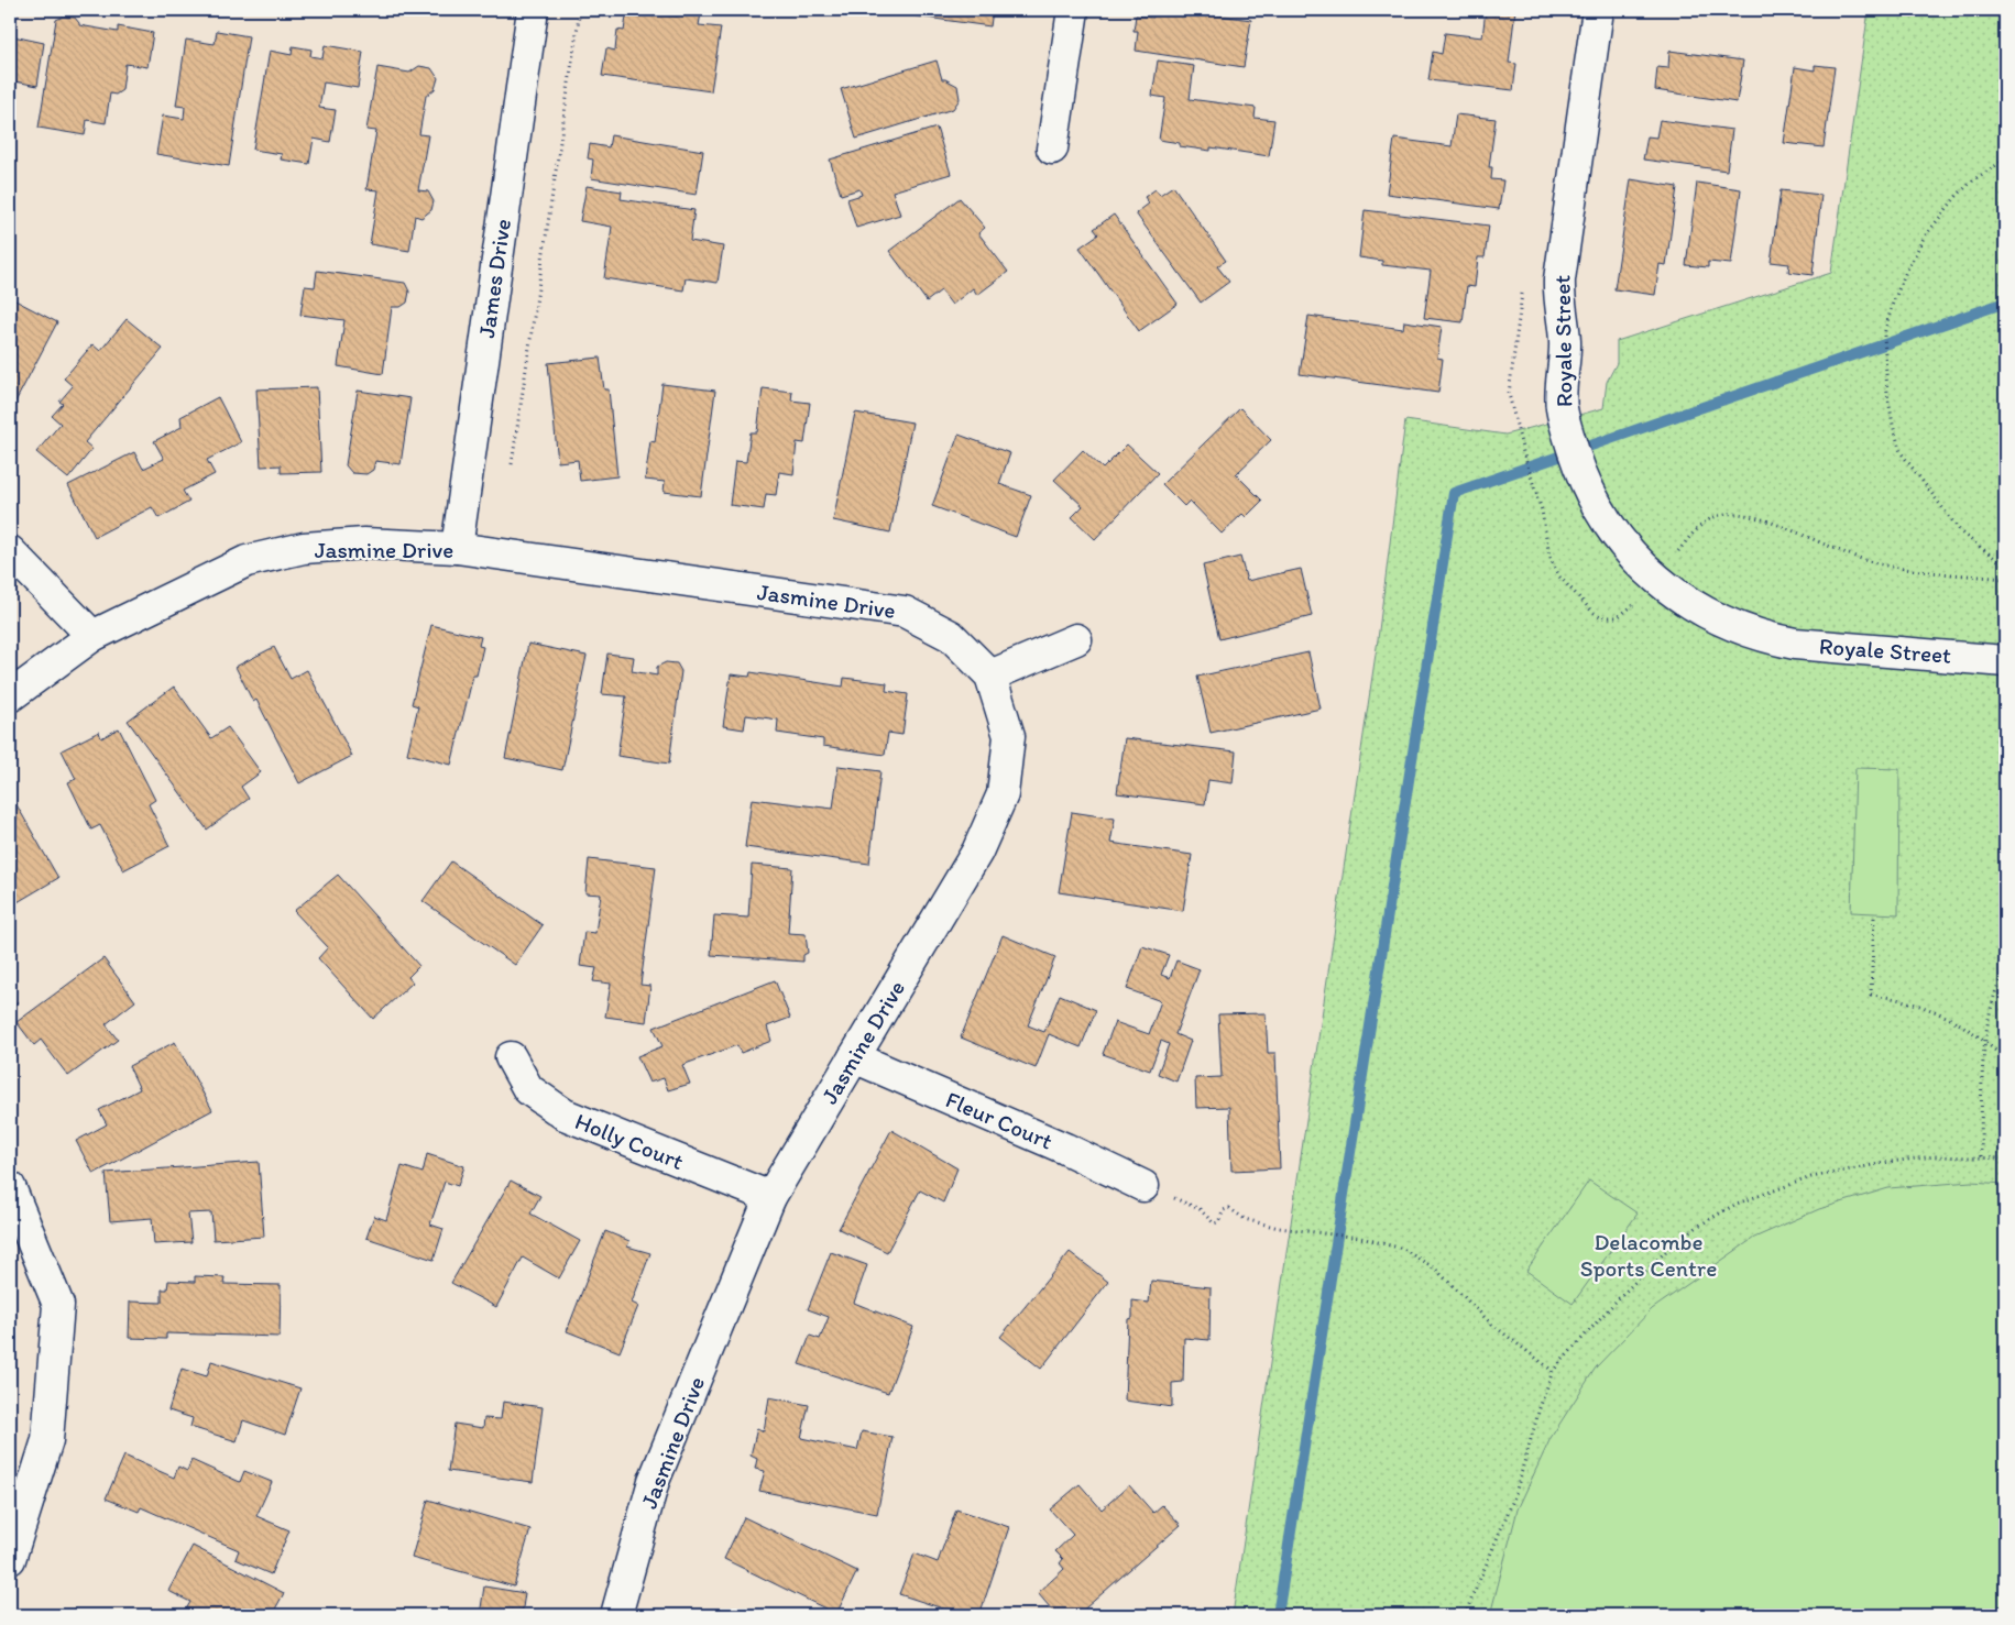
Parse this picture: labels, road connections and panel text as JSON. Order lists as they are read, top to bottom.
{
  "streets": {
    "street": [
      "James Drive",
      "Royale Street",
      "Jasmine Drive",
      "Fleur Court",
      "Holly Court"
    ]
  },
  "crossings": [
    ["James Drive", "Jasmine Drive"],
    ["Jasmine Drive", "Fleur Court"],
    ["Jasmine Drive", "Holly Court"]
  ],
  "parks": ["Delacombe Sports Centre"]
}
